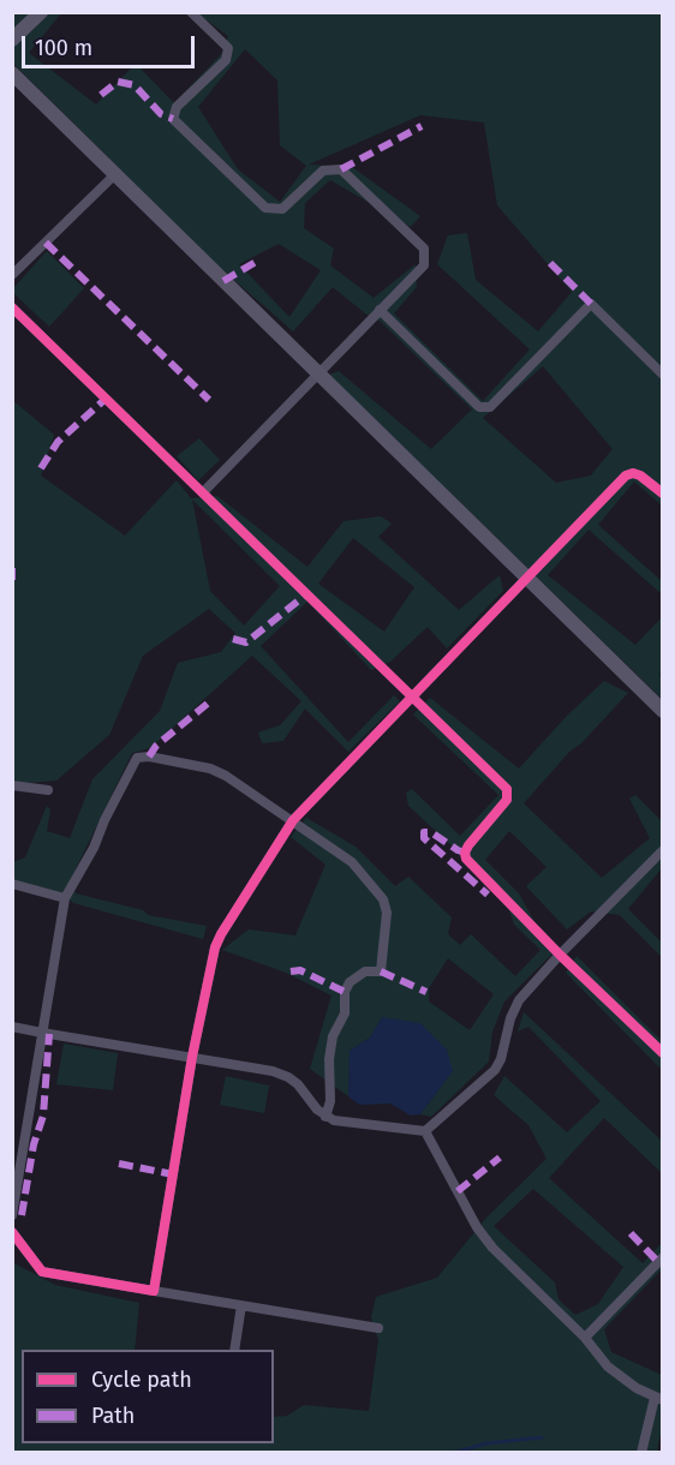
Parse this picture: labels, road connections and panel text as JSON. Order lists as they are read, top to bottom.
{
  "legend": ["Cycle path", "Path"],
  "scale_bar": "100 m"
}
